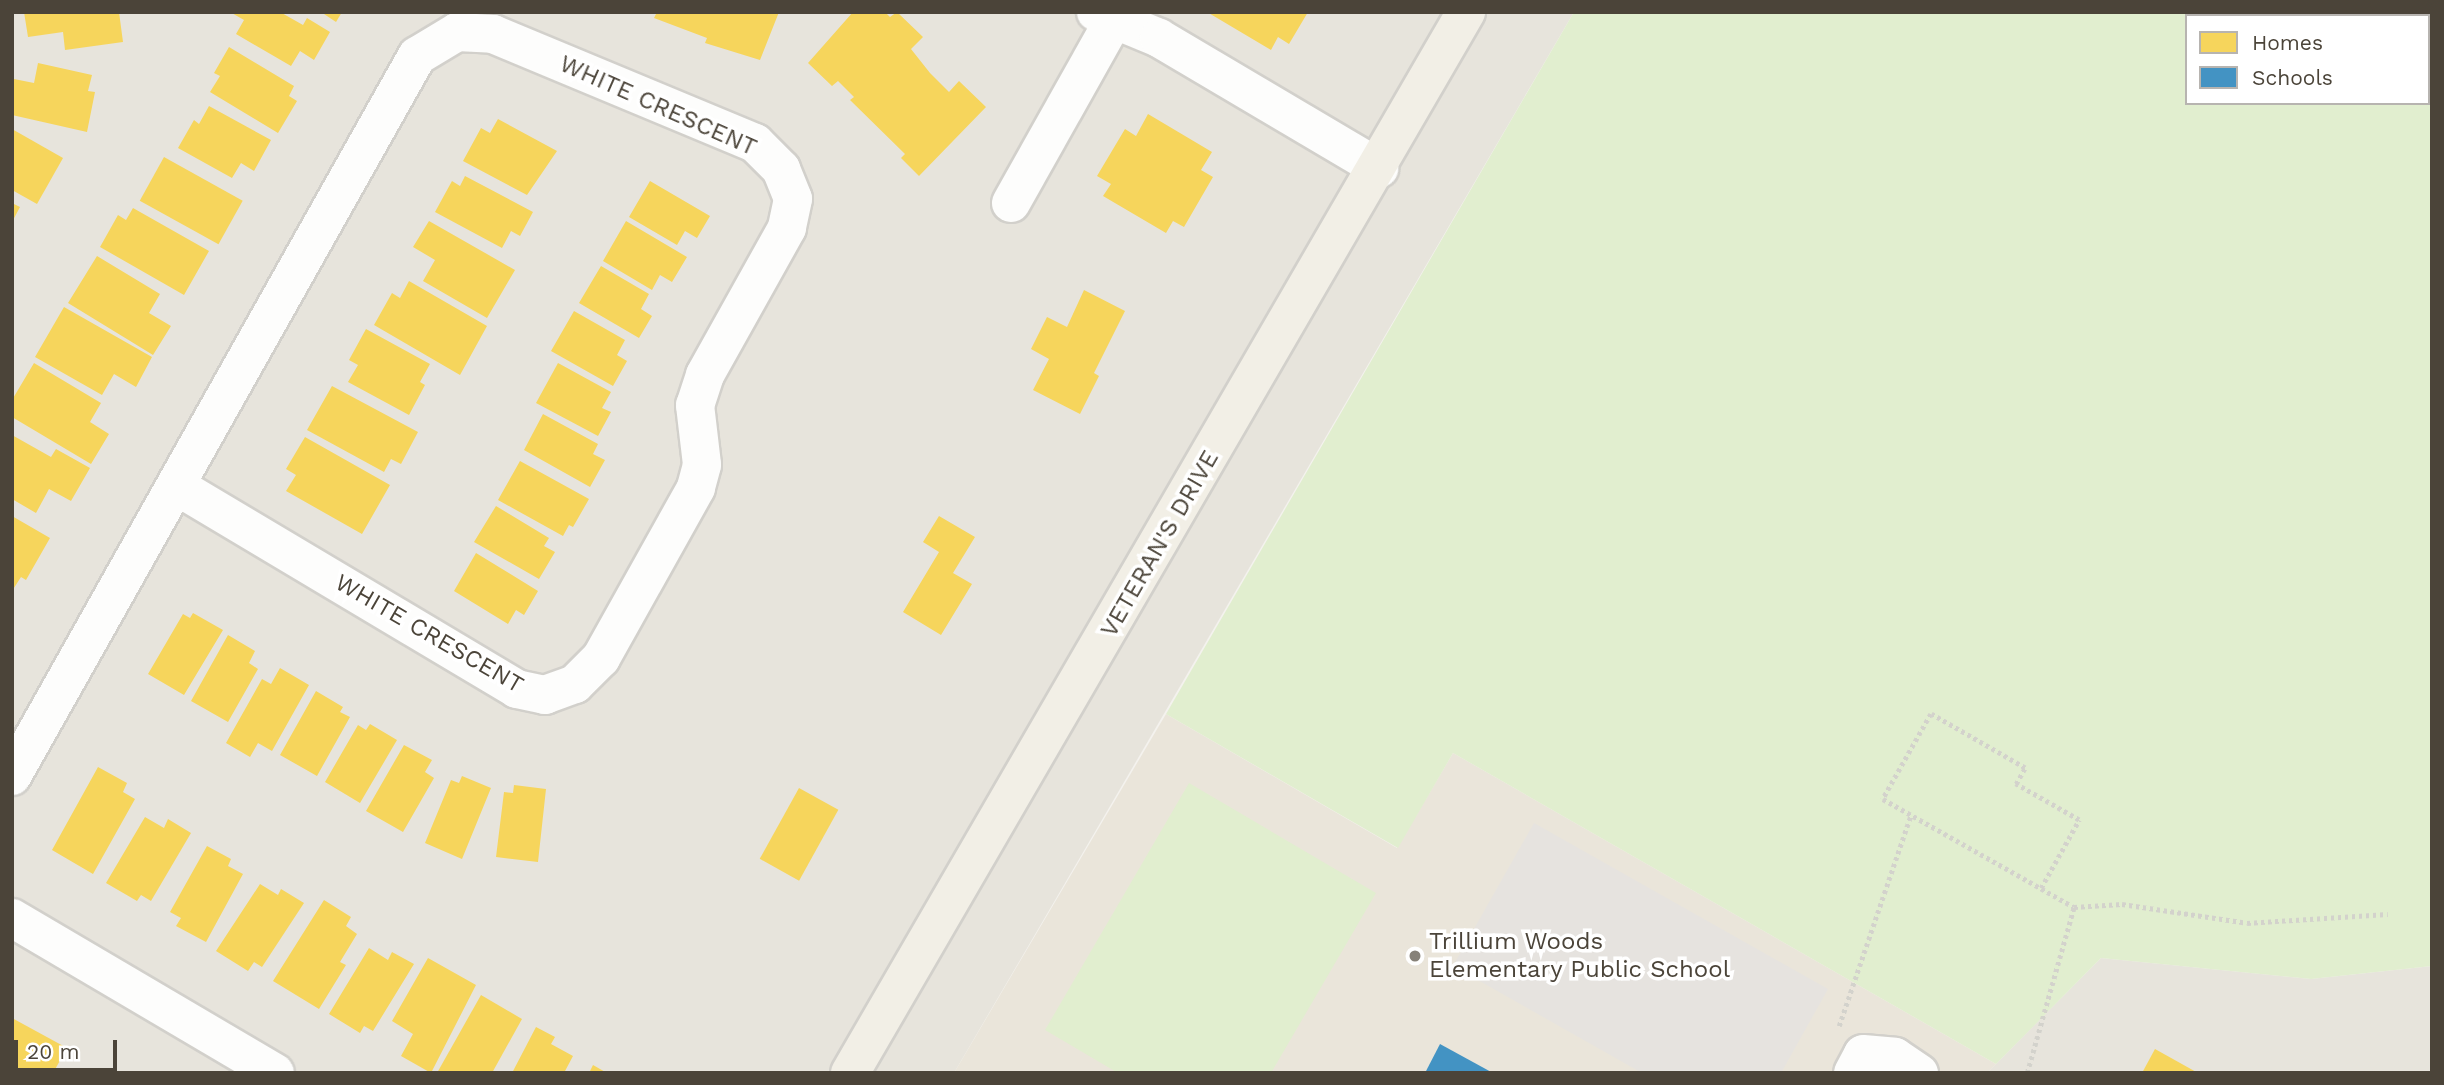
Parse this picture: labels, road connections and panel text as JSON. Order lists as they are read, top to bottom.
{
  "streets": {
    "main road": ["VETERAN'S DRIVE"],
    "street": ["WHITE CRESCENT"]
  },
  "places": ["Trillium Woods Elementary Public School"],
  "legend": ["Homes", "Schools"],
  "scale_bar": "20 m"
}
